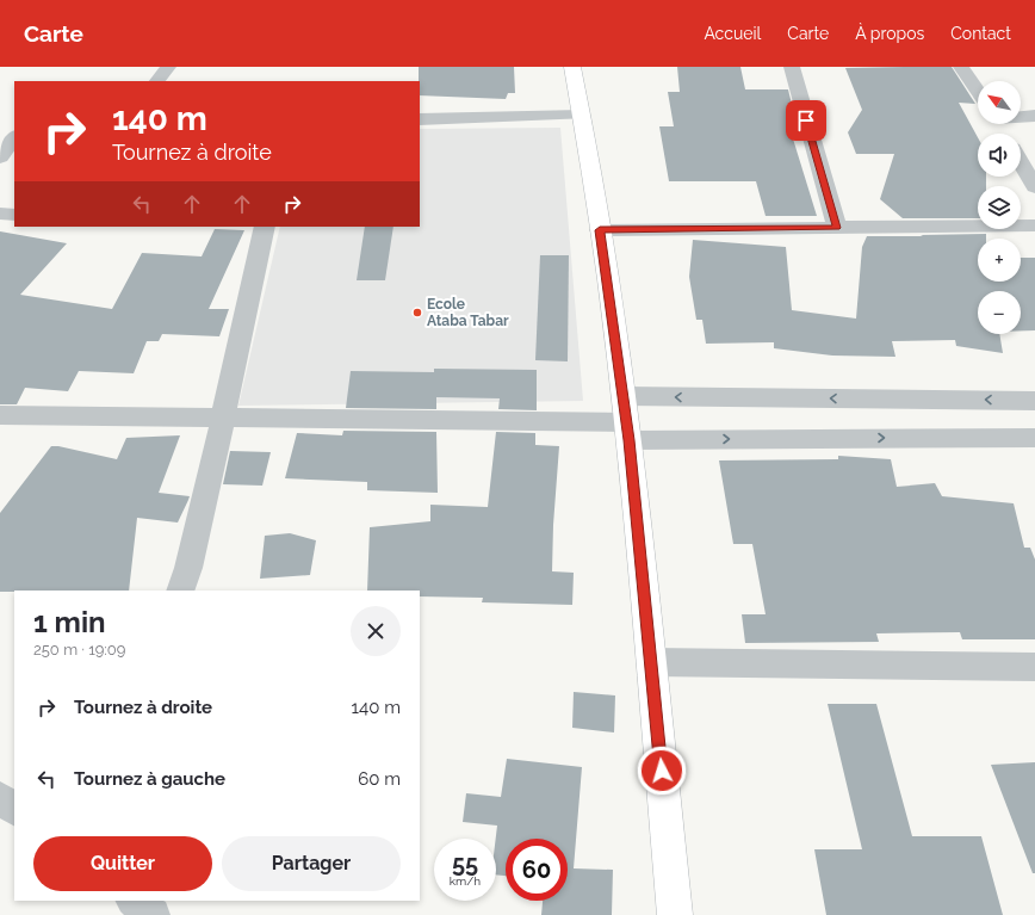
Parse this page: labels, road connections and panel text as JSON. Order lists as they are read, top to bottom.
{
  "places": ["Ecole Ataba Tabar"],
  "north": "top left",
  "page": {
    "header": "Carte",
    "nav": [
      "Accueil",
      "Carte",
      "À propos",
      "Contact"
    ],
    "map_buttons": ["+", "−"],
    "turn": ["140 m", "Tournez à droite"],
    "heading": ["1 min", "250 m · 19:09"],
    "list": [
      {
        "name": "Tournez à droite",
        "value": "140 m"
      },
      {
        "name": "Tournez à gauche",
        "value": "60 m"
      }
    ],
    "buttons": ["Quitter", "Partager"],
    "speed": "55 km/h",
    "limit": "60"
  }
}
